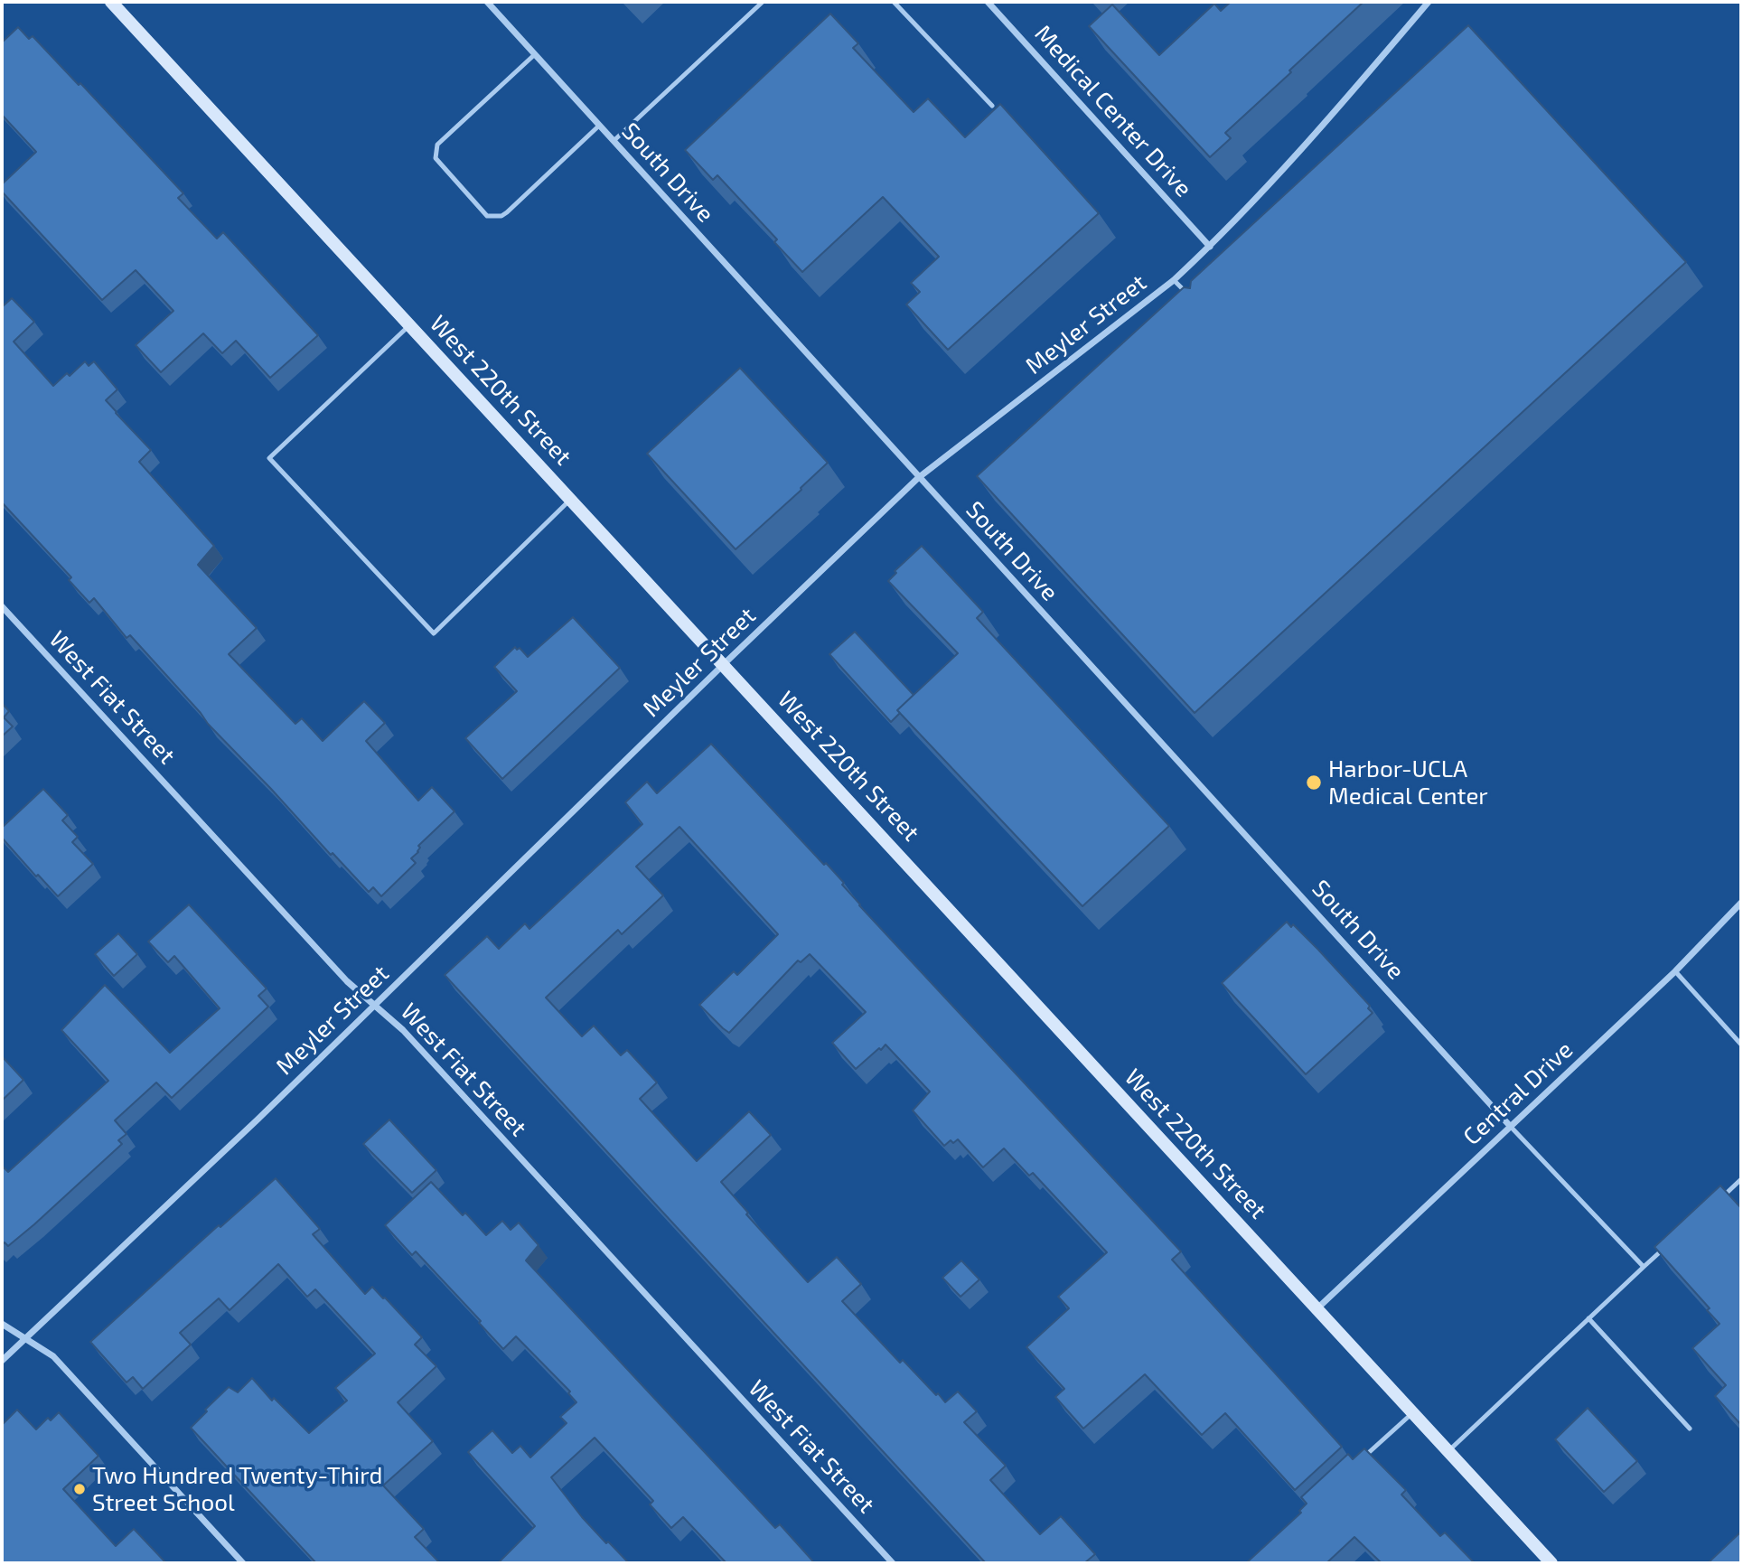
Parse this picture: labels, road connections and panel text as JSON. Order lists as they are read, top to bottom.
{
  "streets": {
    "street": [
      "Medical Center Drive",
      "South Drive",
      "Meyler Street",
      "West 220th Street",
      "West Fiat Street",
      "Central Drive"
    ]
  },
  "crossings": [
    ["Medical Center Drive", "Meyler Street"],
    ["South Drive", "Meyler Street"],
    ["South Drive", "Central Drive"],
    ["Meyler Street", "West 220th Street"],
    ["Meyler Street", "West Fiat Street"],
    ["West 220th Street", "Central Drive"]
  ],
  "places": ["Harbor-UCLA Medical Center", "Two Hundred Twenty-Third Street School"]
}
